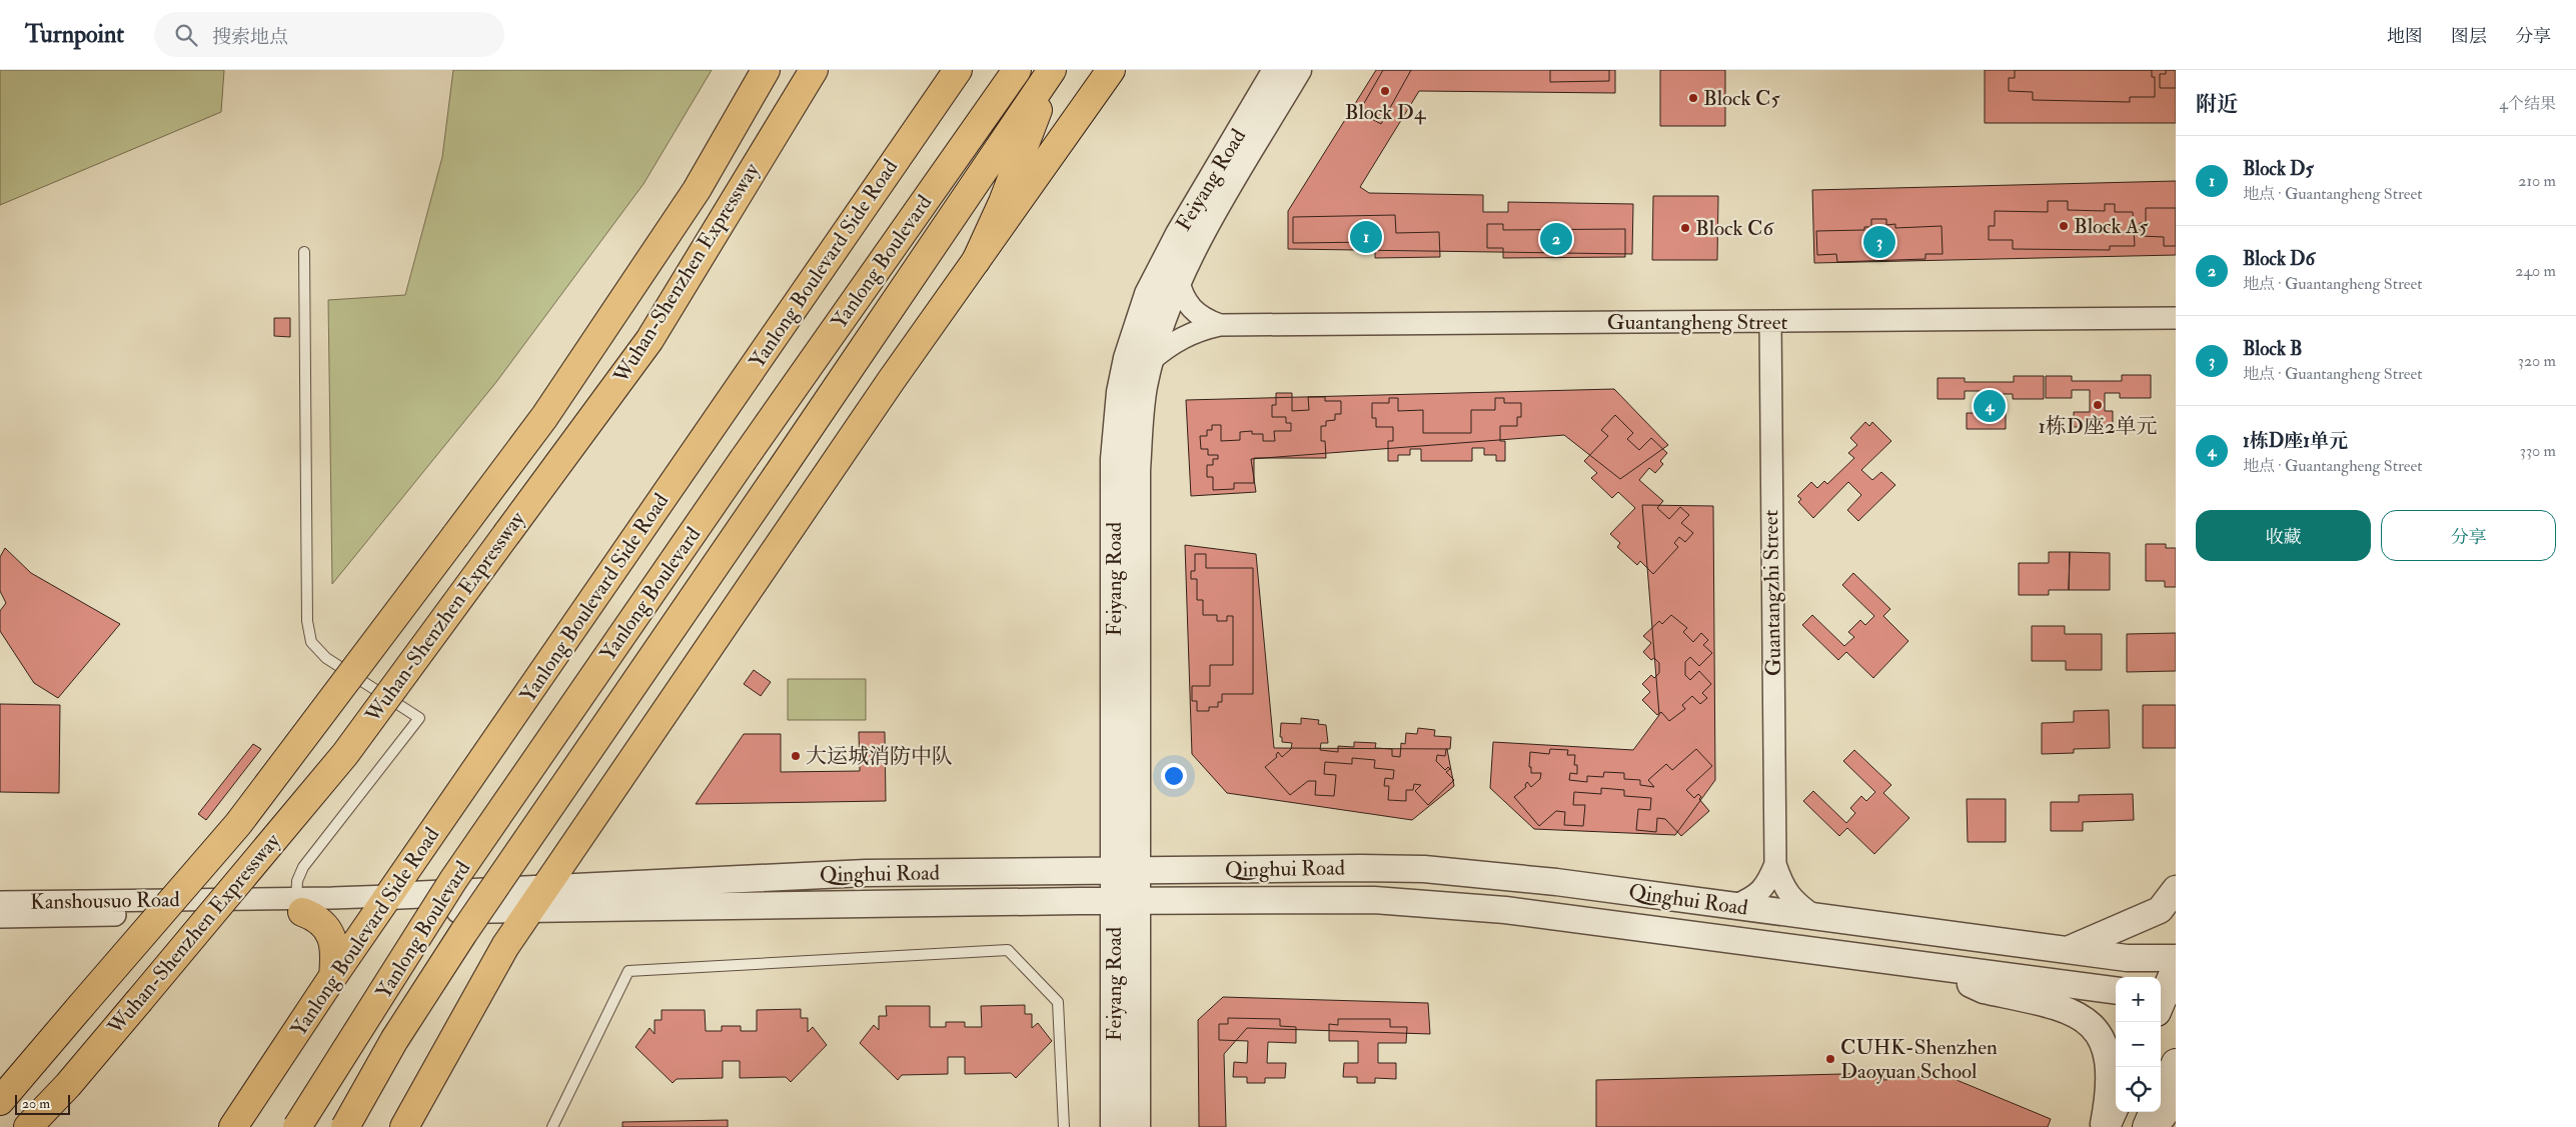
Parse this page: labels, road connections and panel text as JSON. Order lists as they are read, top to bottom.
{
  "streets": {
    "main road": ["Yanlong Boulevard", "Yanlong Boulevard Side Road", "Wuhan-Shenzhen Expressway"],
    "street": [
      "Feiyang Road",
      "Guantangheng Street",
      "Guantangzhi Street",
      "Qinghui Road",
      "Kanshousuo Road"
    ]
  },
  "crossings": [
    ["Feiyang Road", "Guantangheng Street"],
    ["Feiyang Road", "Qinghui Road"],
    ["Yanlong Boulevard Side Road", "Qinghui Road"],
    ["Yanlong Boulevard Side Road", "Kanshousuo Road"],
    ["Guantangheng Street", "Guantangzhi Street"],
    ["Guantangzhi Street", "Qinghui Road"],
    ["Qinghui Road", "Kanshousuo Road"]
  ],
  "places": [
    "Block D4",
    "Block C5",
    "Block A5",
    "Block C6",
    "1栋D座2单元",
    "大运城消防中队",
    "CUHK-Shenzhen Daoyuan School"
  ],
  "scale_bar": "20 m",
  "page": {
    "header": "Turnpoint",
    "search": "搜索地点",
    "nav": ["地图", "图层", "分享"],
    "heading": ["附近", "4个结果"],
    "list": [
      {
        "mark": "1",
        "name": "Block D5",
        "note": "地点 · Guantangheng Street",
        "value": "210 m"
      },
      {
        "mark": "2",
        "name": "Block D6",
        "note": "地点 · Guantangheng Street",
        "value": "240 m"
      },
      {
        "mark": "3",
        "name": "Block B",
        "note": "地点 · Guantangheng Street",
        "value": "320 m"
      },
      {
        "mark": "4",
        "name": "1栋D座1单元",
        "note": "地点 · Guantangheng Street",
        "value": "330 m"
      }
    ],
    "pins": [
      "1",
      "2",
      "3",
      "4"
    ],
    "buttons": ["收藏", "分享"],
    "map_buttons": ["+", "−"],
    "scale": "20 m"
  }
}
